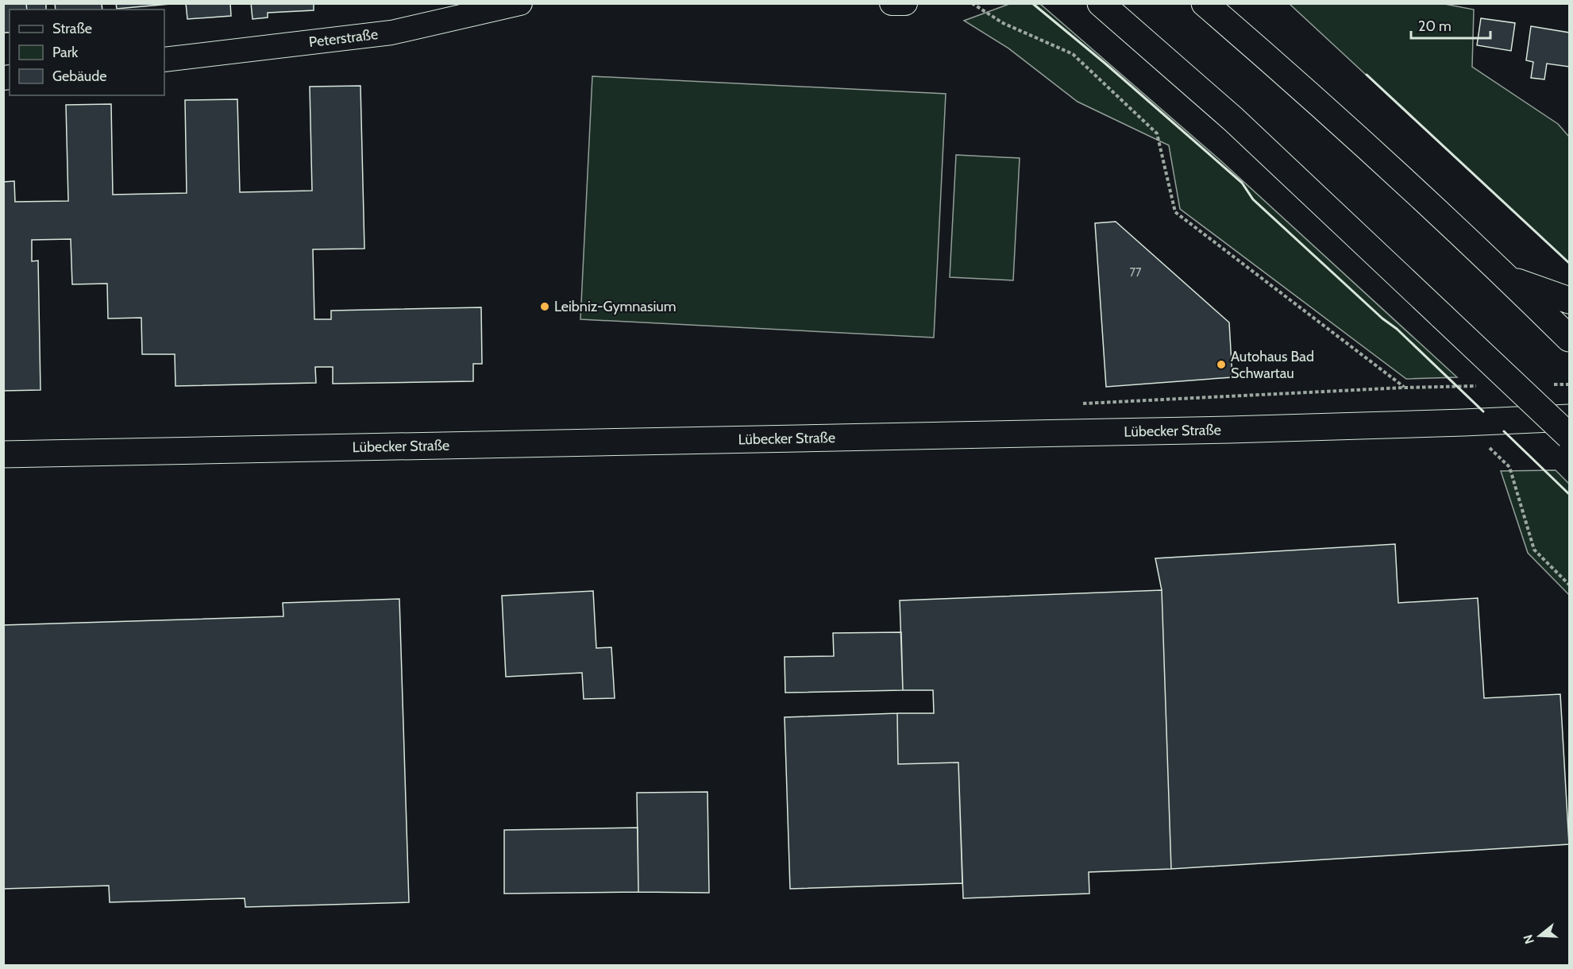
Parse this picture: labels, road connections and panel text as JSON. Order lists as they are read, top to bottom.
{
  "streets": {
    "main road": ["Lübecker Straße"],
    "street": ["Peterstraße"]
  },
  "places": ["Leibniz-Gymnasium", "Autohaus Bad Schwartau"],
  "house_numbers": ["77"],
  "legend": ["Straße", "Park", "Gebäude"],
  "scale_bar": "20 m",
  "north": "left"
}
